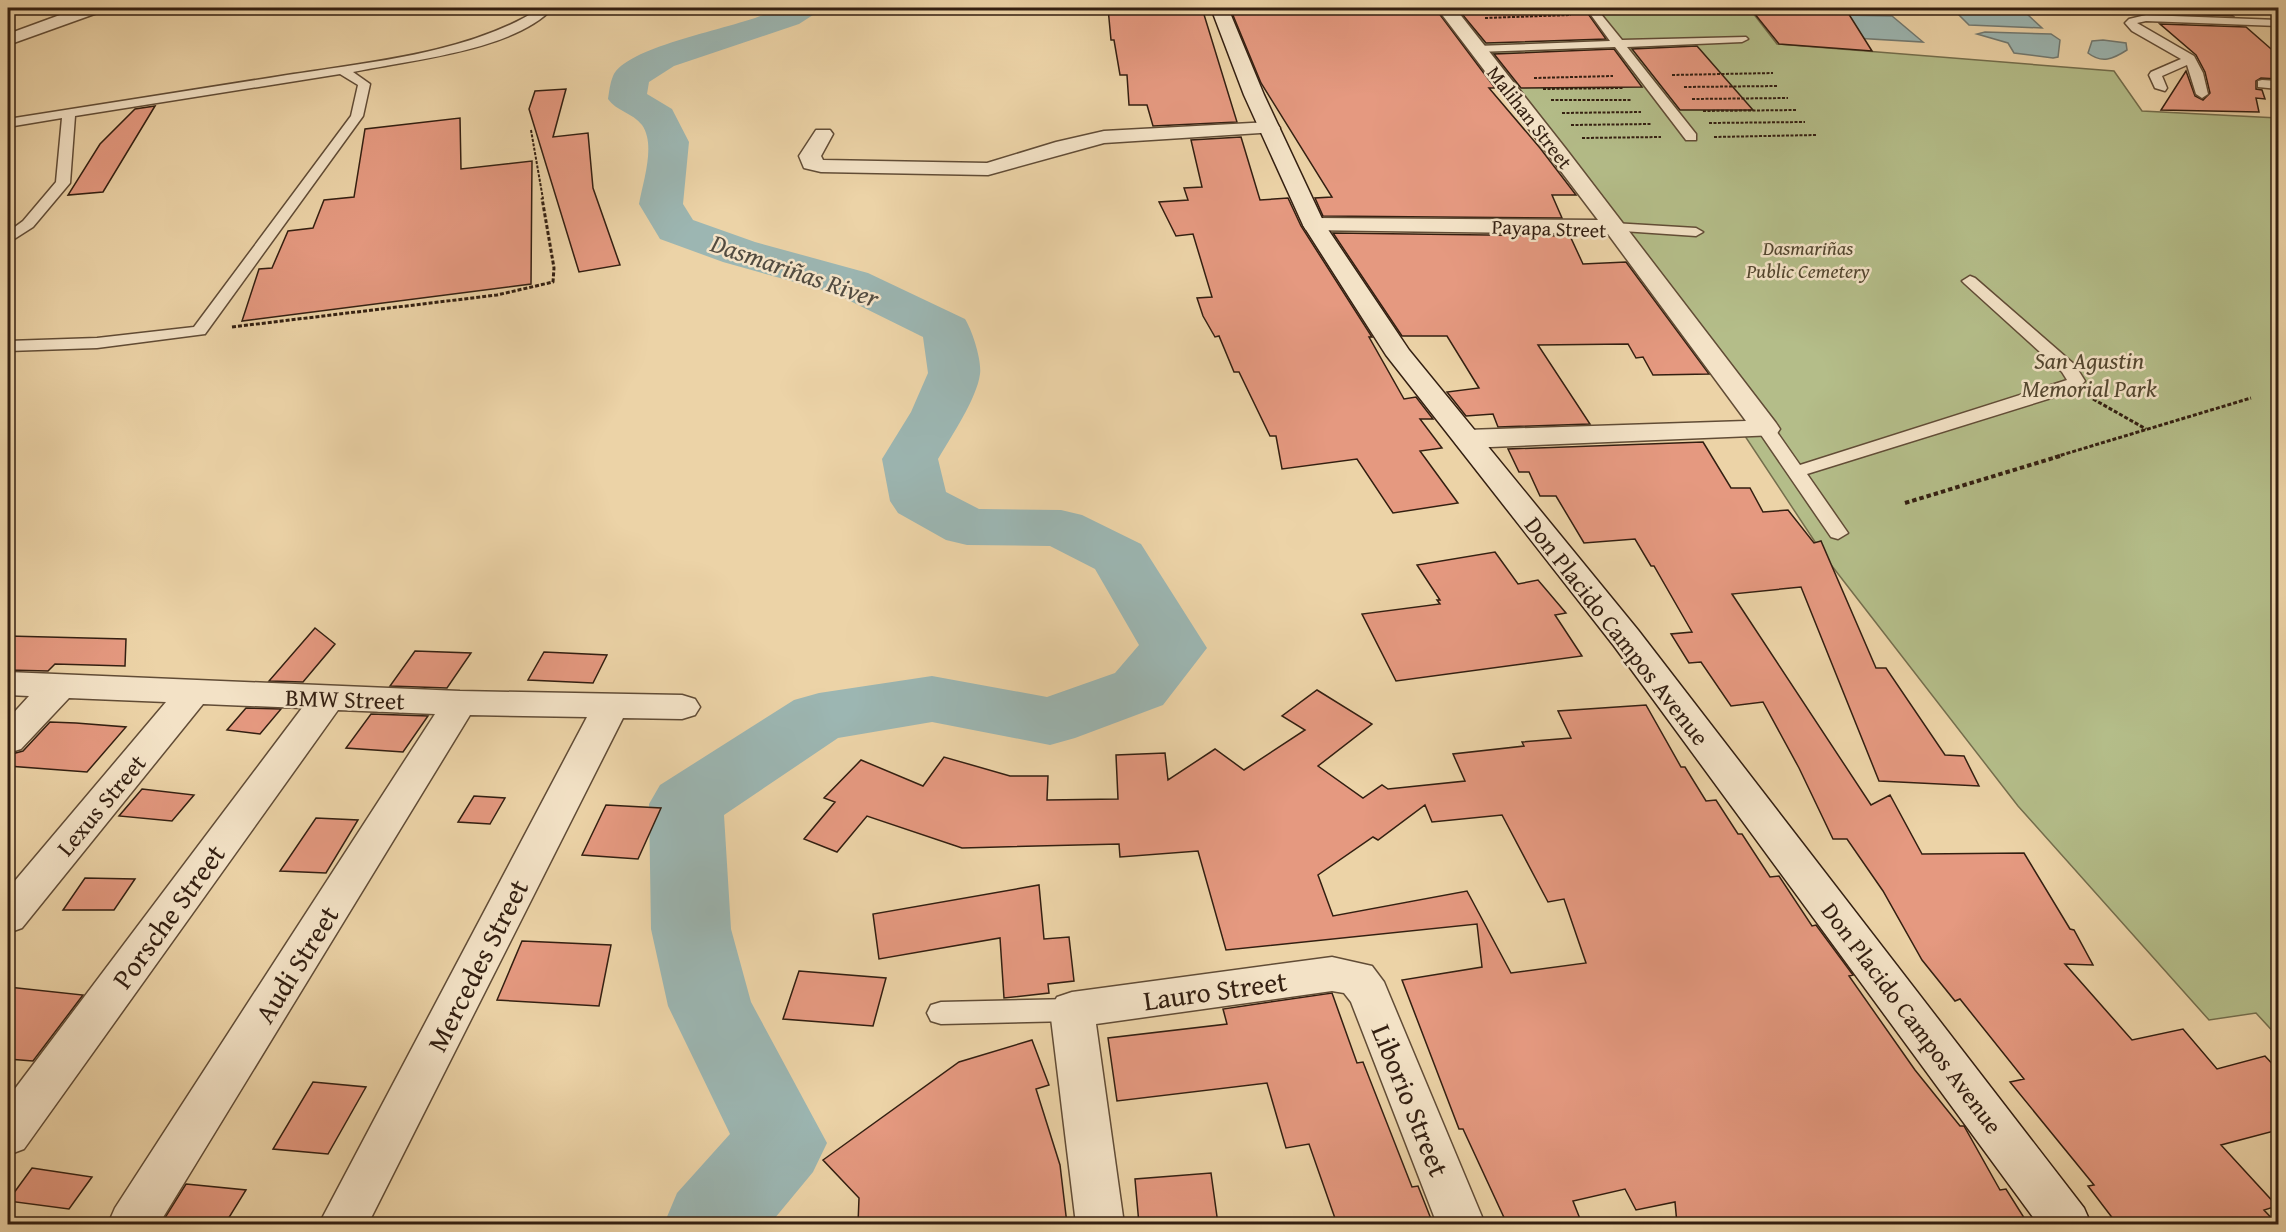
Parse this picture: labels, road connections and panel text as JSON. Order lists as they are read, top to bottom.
{
  "streets": {
    "street": [
      "Malihan Street",
      "Payapa Street",
      "Don Placido Campos Avenue",
      "BMW Street",
      "Lexus Street",
      "Porsche Street",
      "Audi Street",
      "Mercedes Street",
      "Lauro Street",
      "Liborio Street"
    ]
  },
  "crossings": [
    ["Malihan Street", "Payapa Street"],
    ["Payapa Street", "Don Placido Campos Avenue"],
    ["BMW Street", "Lexus Street"],
    ["BMW Street", "Porsche Street"],
    ["BMW Street", "Audi Street"],
    ["BMW Street", "Mercedes Street"],
    ["Lauro Street", "Liborio Street"]
  ],
  "water": ["Dasmariñas River"],
  "parks": ["Dasmariñas Public Cemetery", "San Agustin Memorial Park"]
}
